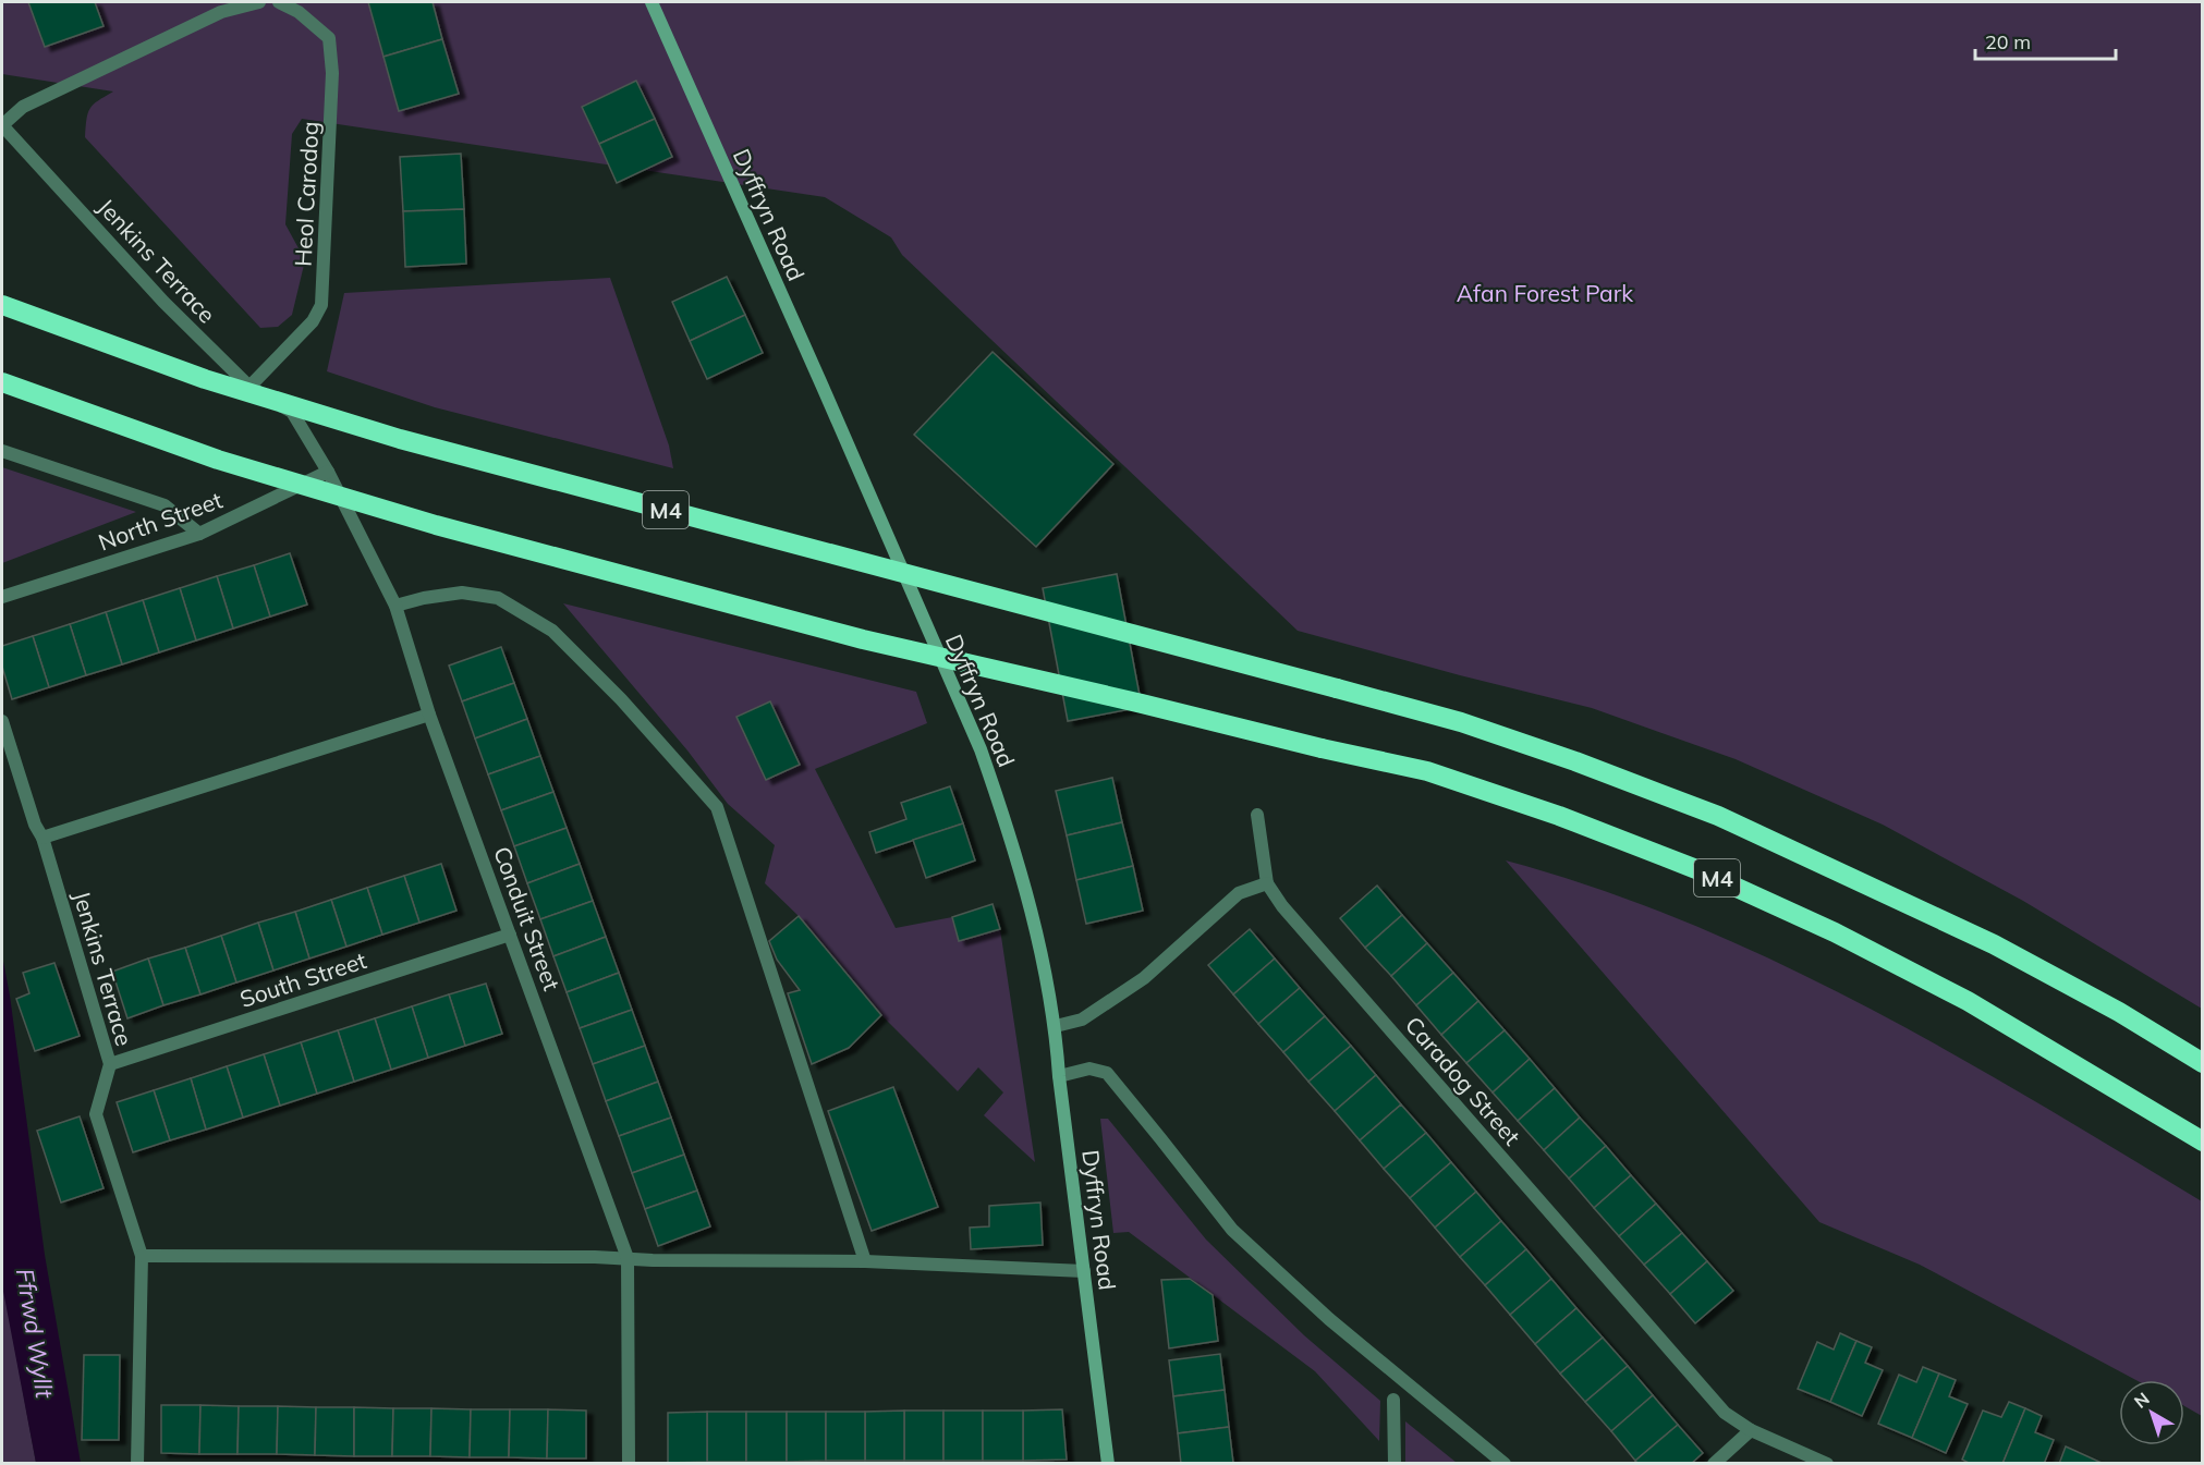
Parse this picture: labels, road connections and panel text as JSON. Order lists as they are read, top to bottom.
{
  "streets": {
    "highway": ["M4"],
    "street": [
      "Heol Carodog",
      "Dyffryn Road",
      "Jenkins Terrace",
      "North Street",
      "Conduit Street",
      "South Street",
      "Caradog Street"
    ]
  },
  "crossings": [
    ["Heol Carodog", "Jenkins Terrace"],
    ["Jenkins Terrace", "Conduit Street"],
    ["Jenkins Terrace", "South Street"],
    ["North Street", "Conduit Street"],
    ["Conduit Street", "South Street"]
  ],
  "water": ["Ffrwd Wyllt"],
  "parks": ["Afan Forest Park"],
  "scale_bar": "20 m",
  "north": "top left"
}
